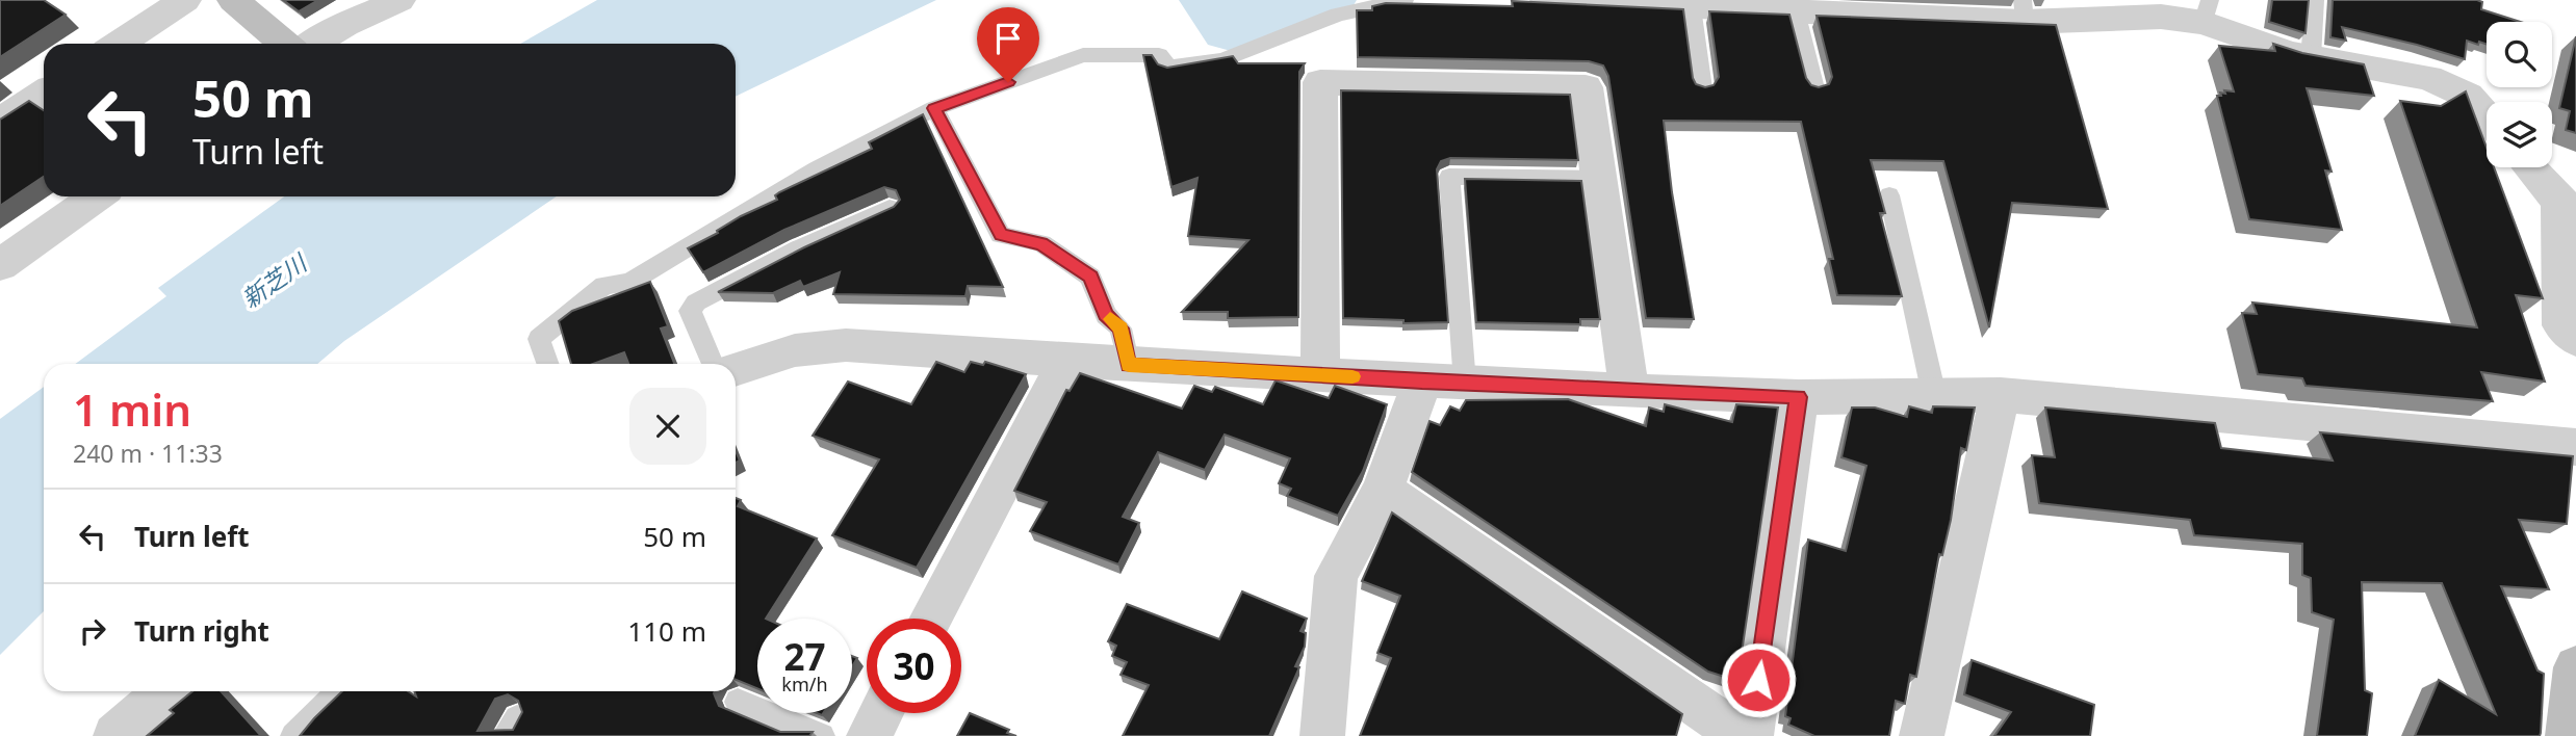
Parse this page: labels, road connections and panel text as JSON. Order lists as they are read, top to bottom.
{
  "water": ["新芝川"],
  "page": {
    "turn": ["50 m", "Turn left"],
    "heading": ["1 min", "240 m · 11:33"],
    "list": [
      {
        "name": "Turn left",
        "value": "50 m"
      },
      {
        "name": "Turn right",
        "value": "110 m"
      }
    ],
    "speed": "27 km/h",
    "limit": "30"
  }
}
